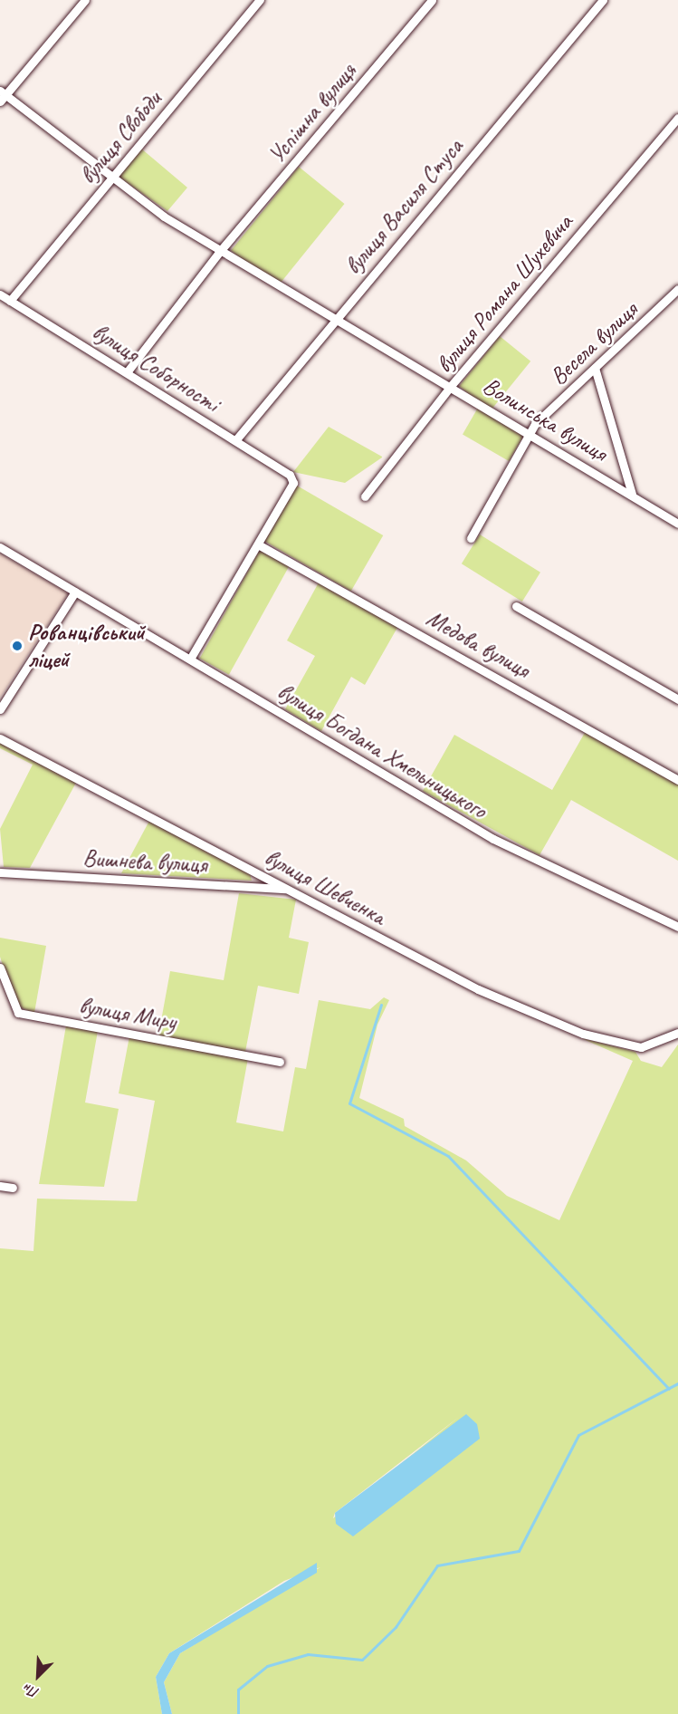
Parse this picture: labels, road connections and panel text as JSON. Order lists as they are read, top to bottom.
{
  "streets": {
    "street": [
      "Успішна вулиця",
      "вулиця Свободи",
      "вулиця Василя Стуса",
      "вулиця Романа Шухевича",
      "Весела вулиця",
      "вулиця Соборності",
      "Волинська вулиця",
      "Медова вулиця",
      "вулиця Богдана Хмельницького",
      "Вишнева вулиця",
      "вулиця Шевченка",
      "вулиця Миру"
    ]
  },
  "crossings": [
    ["Успішна вулиця", "вулиця Соборності"],
    ["Успішна вулиця", "Волинська вулиця"],
    ["вулиця Свободи", "вулиця Соборності"],
    ["вулиця Свободи", "Волинська вулиця"],
    ["вулиця Василя Стуса", "вулиця Соборності"],
    ["вулиця Василя Стуса", "Волинська вулиця"],
    ["вулиця Романа Шухевича", "Волинська вулиця"],
    ["Весела вулиця", "Волинська вулиця"],
    ["вулиця Соборності", "Медова вулиця"],
    ["Вишнева вулиця", "вулиця Шевченка"]
  ],
  "places": ["Рованцівський ліцей"],
  "north": "bottom left"
}
